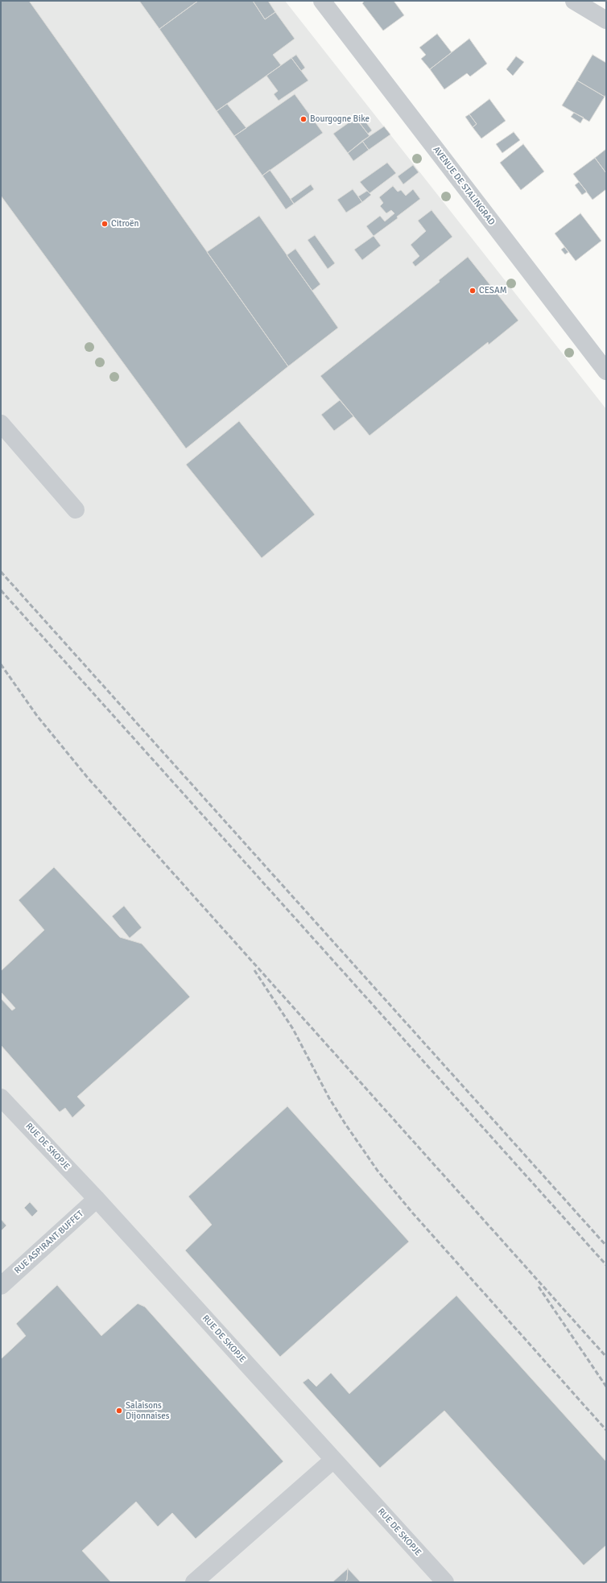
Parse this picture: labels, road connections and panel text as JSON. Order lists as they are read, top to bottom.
{
  "streets": {
    "street": ["AVENUE DE STALINGRAD", "RUE DE SKOPJE", "RUE ASPIRANT BUFFET"]
  },
  "crossings": [
    ["RUE DE SKOPJE", "RUE ASPIRANT BUFFET"]
  ],
  "places": [
    "Bourgogne Bike",
    "Citroën",
    "CESAM",
    "Salaisons Dijonnaises"
  ]
}
